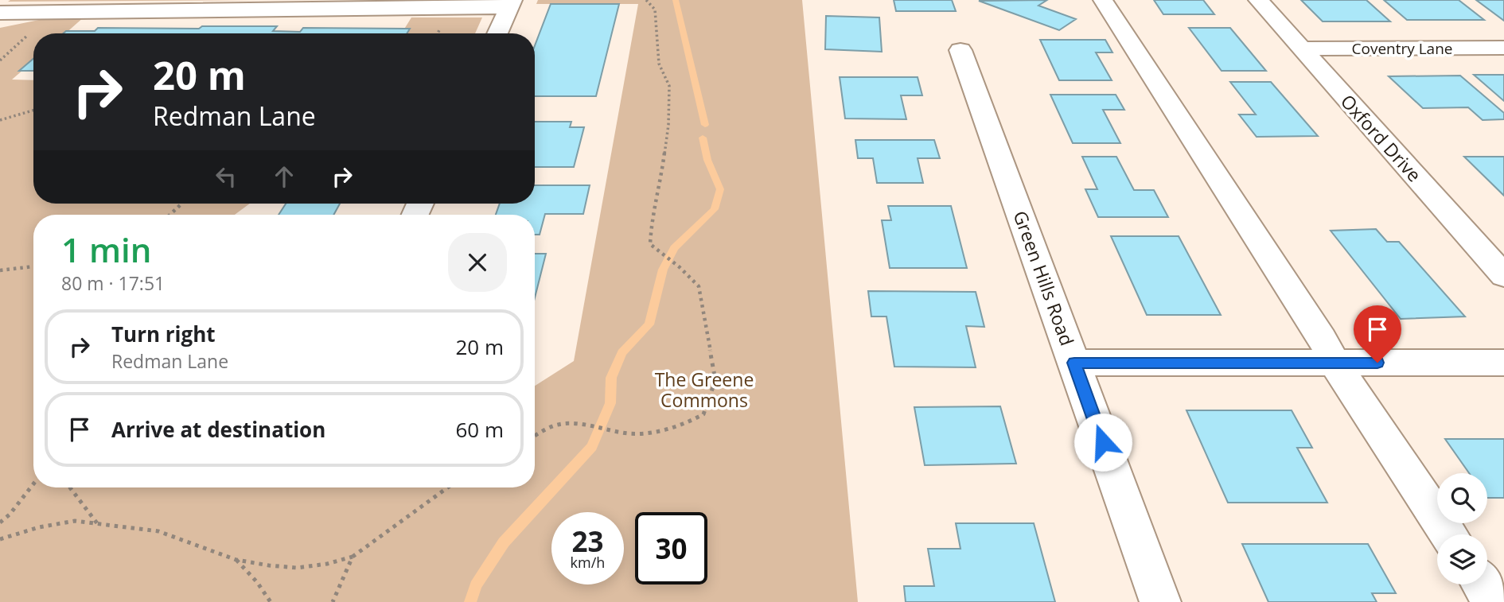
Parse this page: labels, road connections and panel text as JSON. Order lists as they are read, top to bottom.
{
  "streets": {
    "street": ["Coventry Lane", "Oxford Drive", "Green Hills Road"]
  },
  "crossings": [
    ["Coventry Lane", "Oxford Drive"]
  ],
  "parks": ["The Greene Commons"],
  "page": {
    "turn": ["20 m", "Redman Lane"],
    "heading": ["1 min", "80 m · 17:51"],
    "list": [
      {
        "name": "Turn right",
        "note": "Redman Lane",
        "value": "20 m"
      },
      {
        "name": "Arrive at destination",
        "value": "60 m"
      }
    ],
    "speed": "23 km/h",
    "limit": "30"
  }
}
